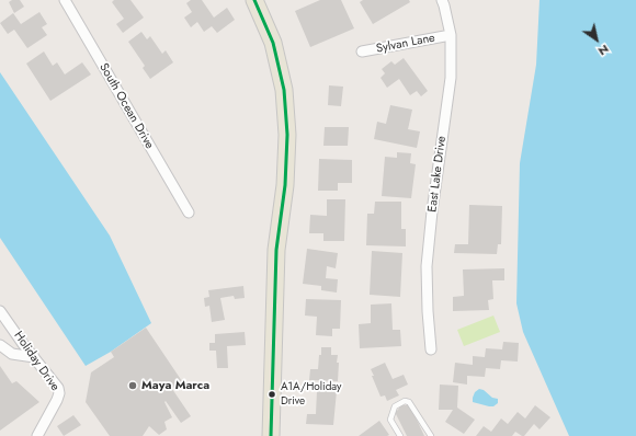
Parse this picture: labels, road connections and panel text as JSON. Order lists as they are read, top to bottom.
{
  "streets": {
    "street": [
      "Sylvan Lane",
      "South Ocean Drive",
      "East Lake Drive",
      "Holiday Drive"
    ]
  },
  "crossings": [
    ["Sylvan Lane", "East Lake Drive"]
  ],
  "places": ["Maya Marca", "A1A/Holiday Drive"],
  "north": "bottom right"
}
